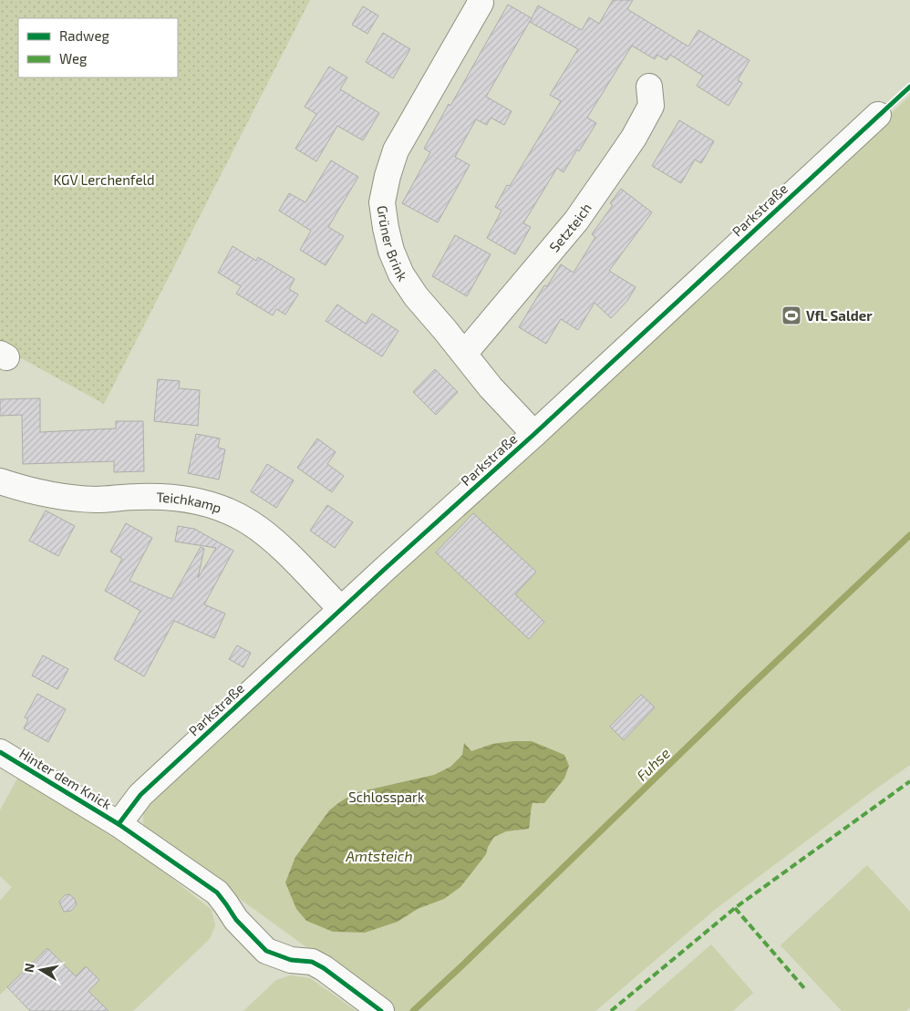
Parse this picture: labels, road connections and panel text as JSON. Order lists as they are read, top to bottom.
{
  "streets": {
    "street": [
      "Parkstraße",
      "Setzteich",
      "Grüner Brink",
      "Teichkamp",
      "Hinter dem Knick"
    ]
  },
  "crossings": [
    ["Parkstraße", "Grüner Brink"],
    ["Parkstraße", "Teichkamp"],
    ["Parkstraße", "Hinter dem Knick"],
    ["Setzteich", "Grüner Brink"]
  ],
  "water": ["Fuhse", "Amtsteich"],
  "parks": ["KGV Lerchenfeld", "Schlosspark"],
  "places": {
    "sports": ["VfL Salder"]
  },
  "legend": ["Radweg", "Weg"],
  "north": "left"
}
